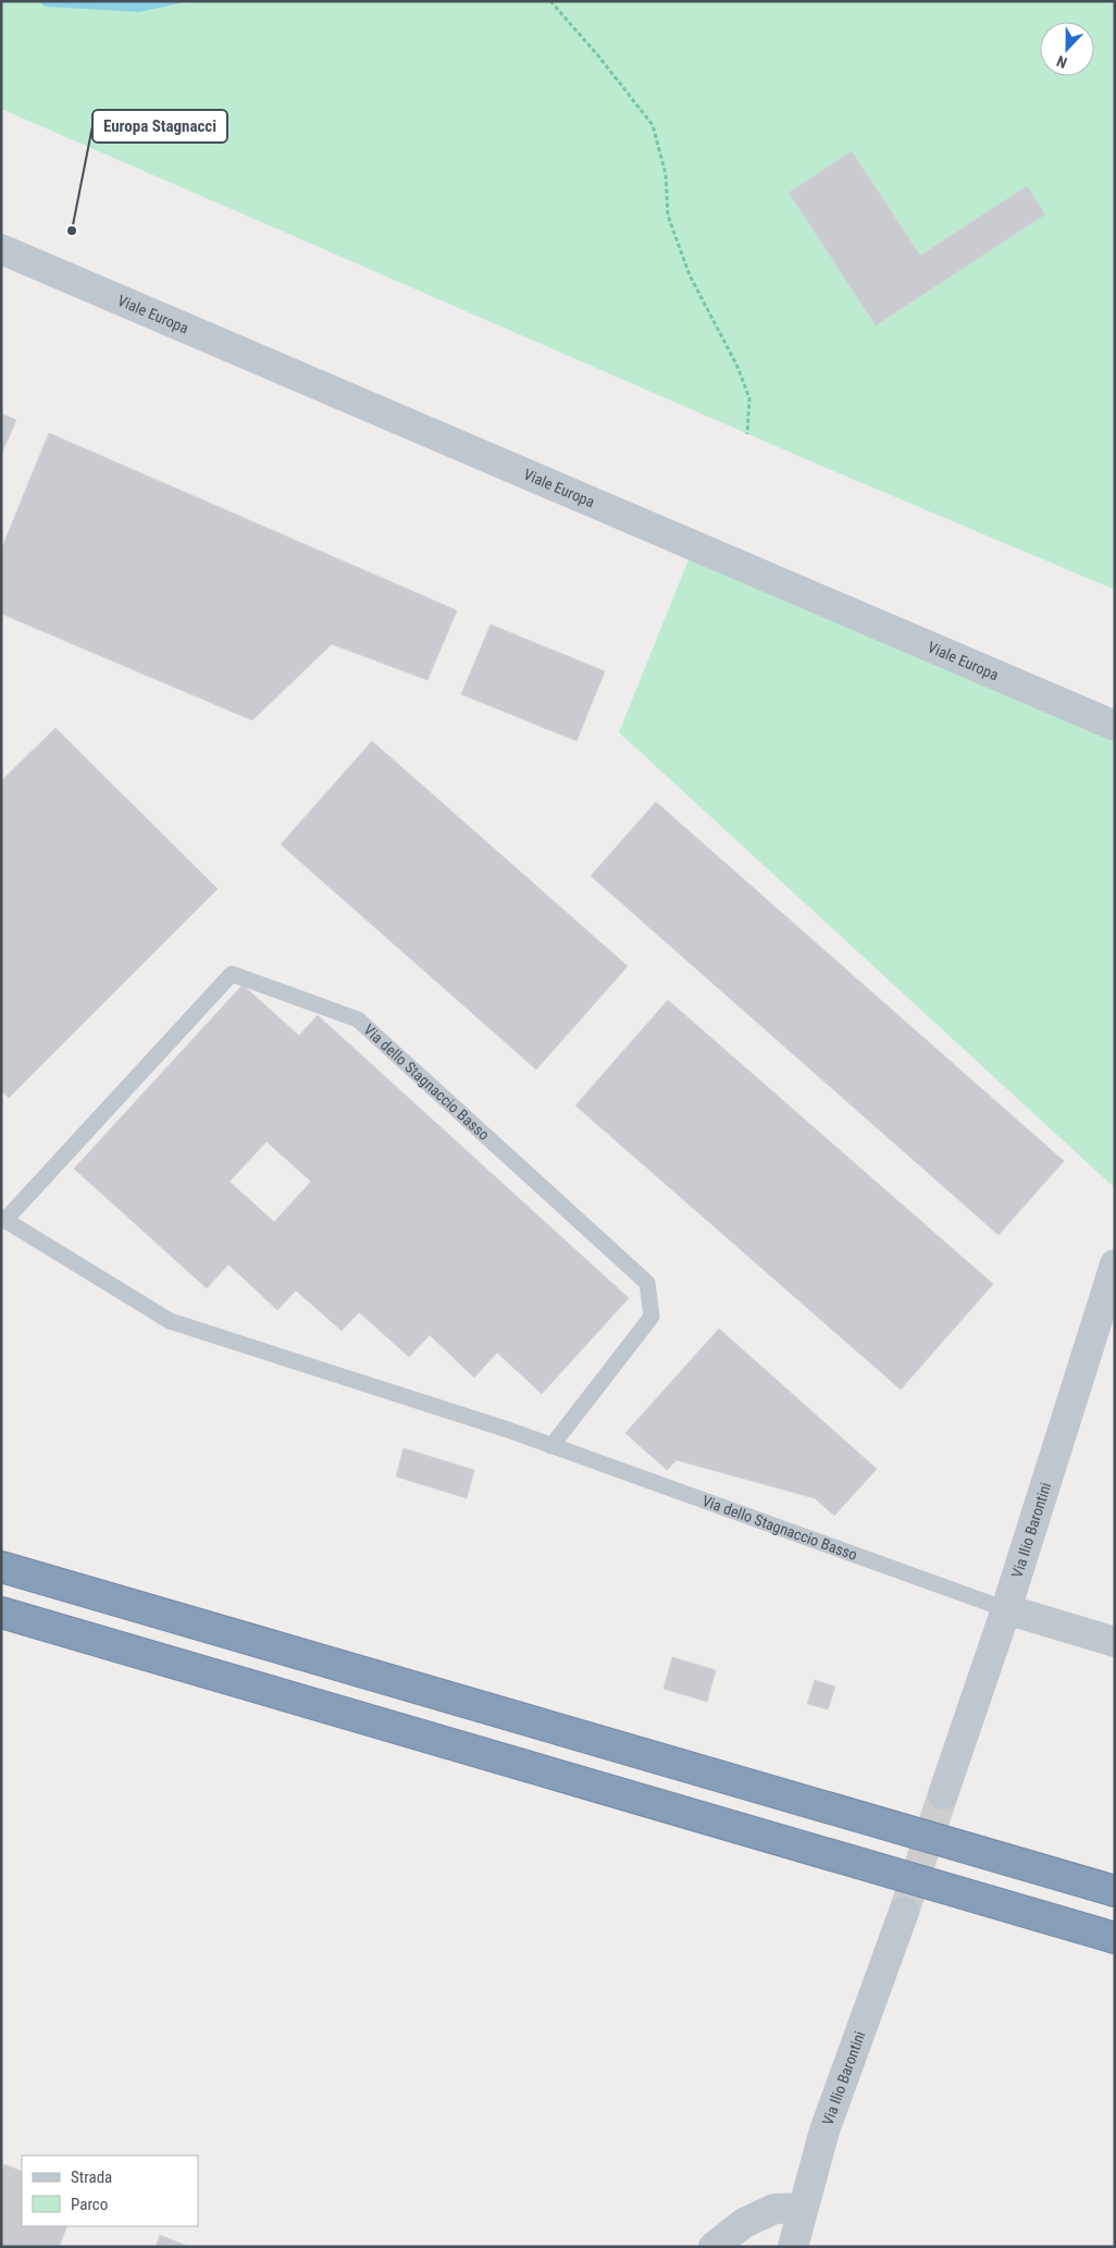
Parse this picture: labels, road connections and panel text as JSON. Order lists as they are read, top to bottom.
{
  "streets": {
    "street": ["Viale Europa", "Via Ilio Barontini"],
    "lane": ["Via dello Stagnaccio Basso"]
  },
  "crossings": [
    ["Via dello Stagnaccio Basso", "Via Ilio Barontini"]
  ],
  "places": ["Europa Stagnacci"],
  "legend": ["Strada", "Parco"],
  "north": "bottom"
}
